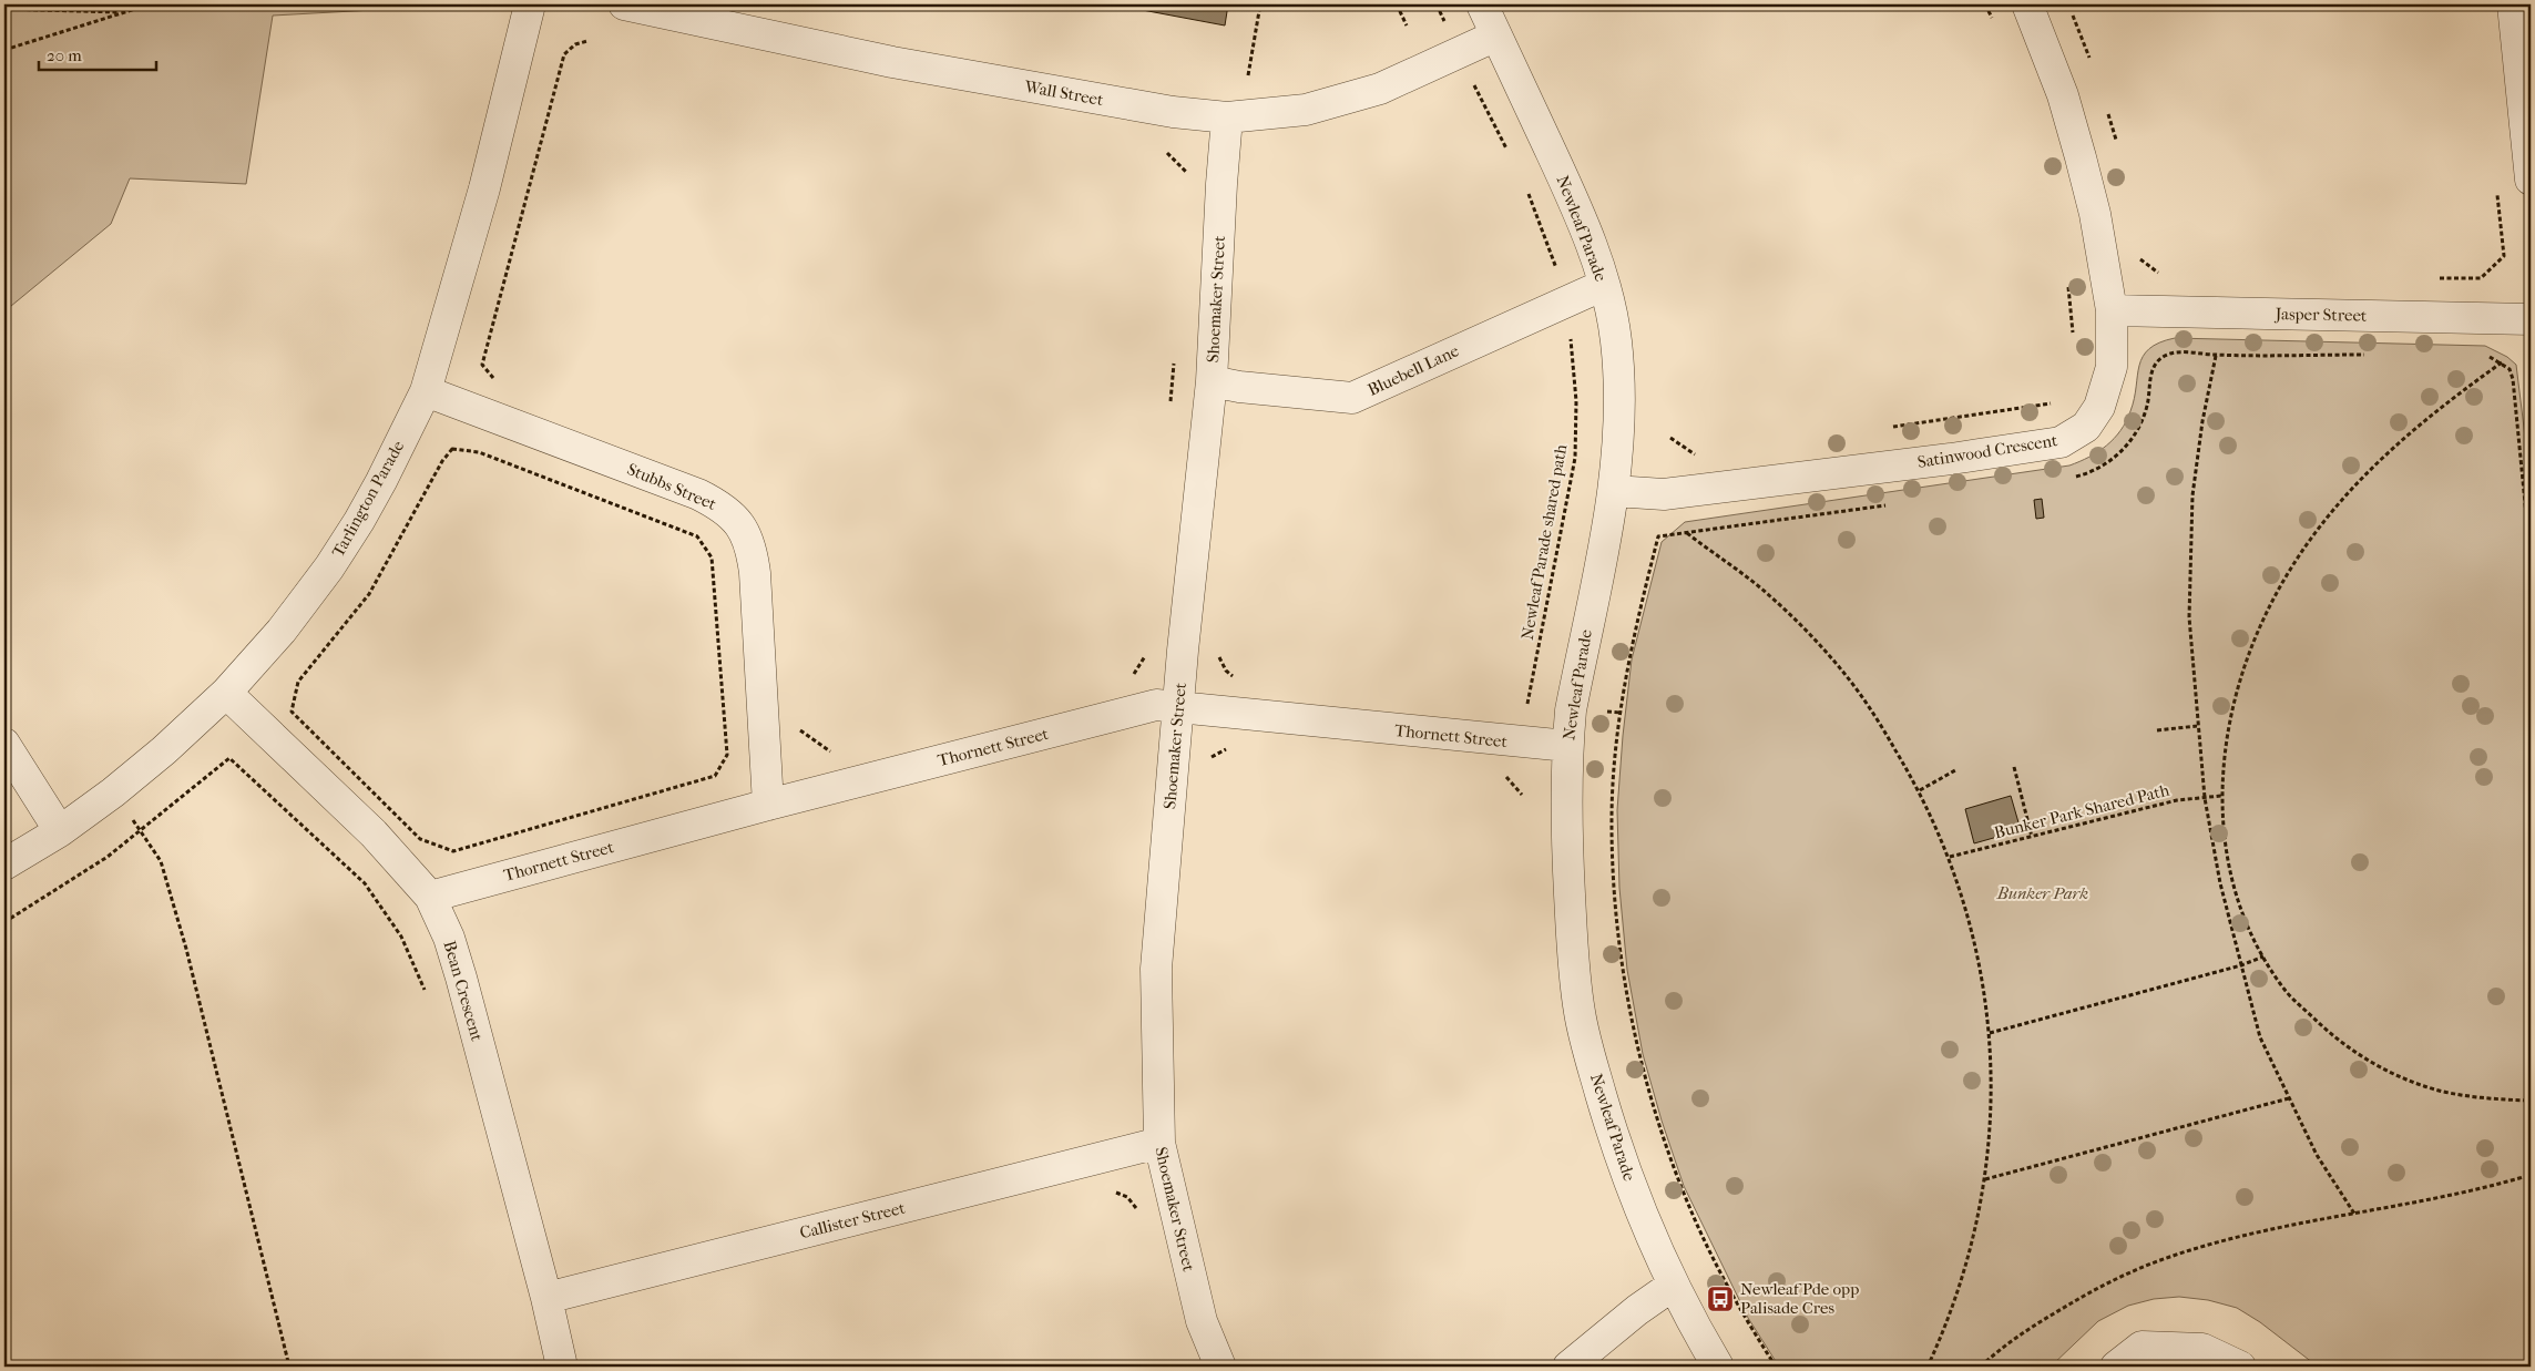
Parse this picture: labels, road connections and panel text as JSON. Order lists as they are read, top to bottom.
{
  "streets": {
    "street": [
      "Wall Street",
      "Newleaf Parade",
      "Shoemaker Street",
      "Jasper Street",
      "Bluebell Lane",
      "Satinwood Crescent",
      "Stubbs Street",
      "Tarlington Parade",
      "Thornett Street",
      "Bean Crescent",
      "Callister Street"
    ],
    "path": ["Newleaf Parade shared path", "Bunker Park Shared Path"]
  },
  "crossings": [
    ["Wall Street", "Newleaf Parade"],
    ["Wall Street", "Shoemaker Street"],
    ["Newleaf Parade", "Bluebell Lane"],
    ["Newleaf Parade", "Satinwood Crescent"],
    ["Newleaf Parade", "Thornett Street"],
    ["Shoemaker Street", "Bluebell Lane"],
    ["Shoemaker Street", "Thornett Street"],
    ["Shoemaker Street", "Callister Street"],
    ["Jasper Street", "Satinwood Crescent"],
    ["Stubbs Street", "Tarlington Parade"],
    ["Stubbs Street", "Thornett Street"],
    ["Tarlington Parade", "Bean Crescent"],
    ["Thornett Street", "Bean Crescent"],
    ["Bean Crescent", "Callister Street"]
  ],
  "parks": ["Bunker Park"],
  "places": {
    "bus stop": ["Newleaf Pde opp Palisade Cres"]
  },
  "scale_bar": "20 m"
}
